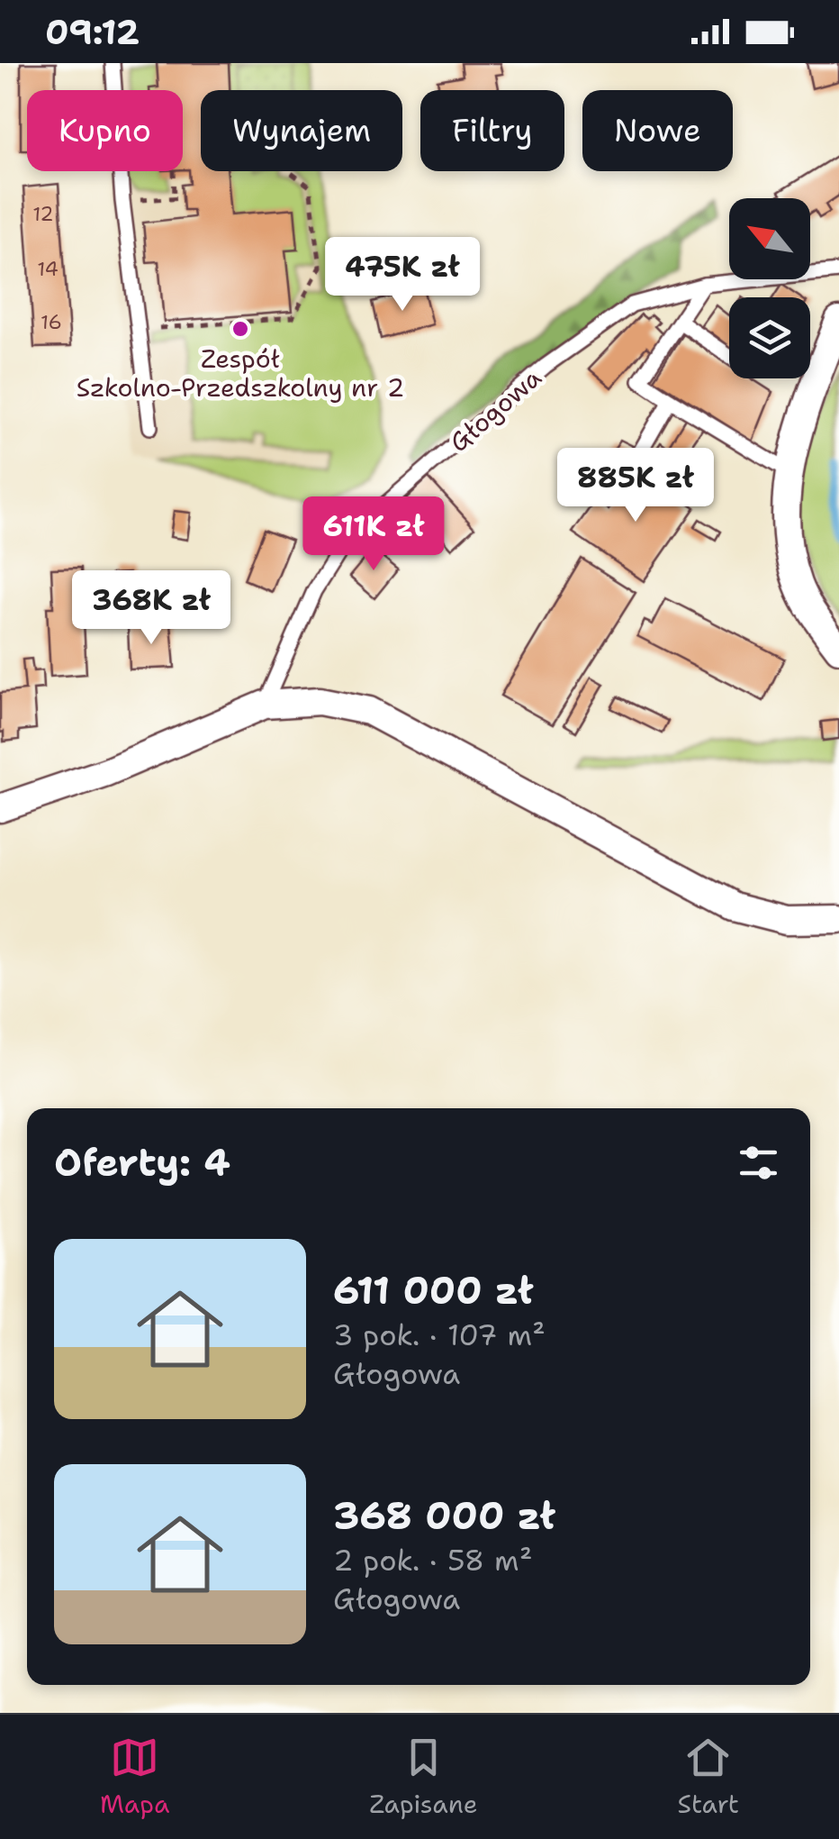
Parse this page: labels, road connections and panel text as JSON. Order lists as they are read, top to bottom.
{
  "streets": {
    "lane": ["Głogowa"]
  },
  "places": ["Zespół Szkolno-Przedszkolny nr 2"],
  "house_numbers": ["12", "14", "16"],
  "north": "top left",
  "page": {
    "status": "09:12",
    "chip": [
      "Kupno",
      "Wynajem",
      "Filtry",
      "Nowe"
    ],
    "price": [
      "475K zł",
      "885K zł",
      "611K zł",
      "368K zł"
    ],
    "heading": "Oferty: 4",
    "list": [
      {
        "name": "611 000 zł",
        "note": "3 pok. · 107 m² · Głogowa"
      },
      {
        "name": "368 000 zł",
        "note": "2 pok. · 58 m² · Głogowa"
      }
    ],
    "tabs": ["Mapa", "Zapisane", "Start"]
  }
}
